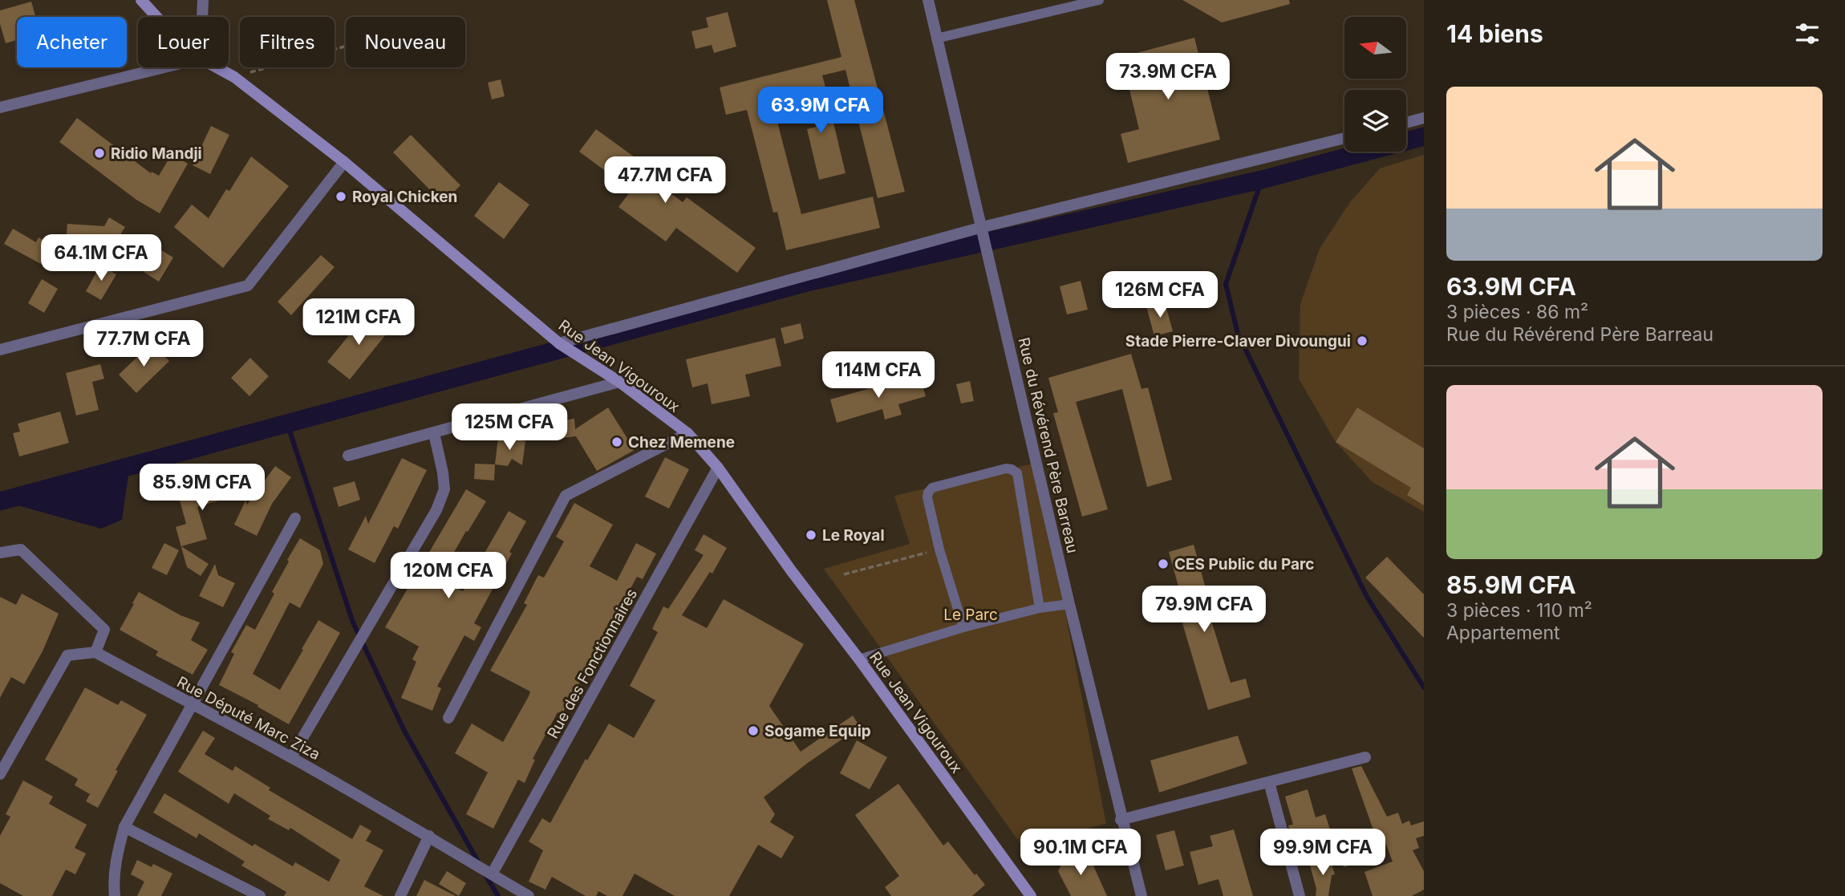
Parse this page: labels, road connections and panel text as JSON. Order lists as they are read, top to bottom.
{
  "streets": {
    "street": [
      "Rue Jean Vigouroux",
      "Rue du Révérend Père Barreau",
      "Rue des Fonctionnaires",
      "Rue Député Marc Ziza"
    ]
  },
  "crossings": [
    ["Rue Jean Vigouroux", "Rue des Fonctionnaires"],
    ["Rue des Fonctionnaires", "Rue Député Marc Ziza"]
  ],
  "parks": ["Le Parc"],
  "places": [
    "Ridio Mandji",
    "Royal Chicken",
    "Stade Pierre-Claver Divoungui",
    "Chez Memene",
    "Le Royal",
    "CES Public du Parc",
    "Sogame Equip"
  ],
  "north": "left",
  "page": {
    "heading": "14 biens",
    "chip": [
      "Acheter",
      "Louer",
      "Filtres",
      "Nouveau"
    ],
    "price": [
      "73.9M CFA",
      "63.9M CFA",
      "47.7M CFA",
      "64.1M CFA",
      "126M CFA",
      "121M CFA",
      "77.7M CFA",
      "114M CFA",
      "125M CFA",
      "85.9M CFA",
      "120M CFA",
      "79.9M CFA",
      "90.1M CFA",
      "99.9M CFA"
    ],
    "list": [
      {
        "name": "63.9M CFA",
        "note": "3 pièces · 86 m² · Rue du Révérend Père Barreau"
      },
      {
        "name": "85.9M CFA",
        "note": "3 pièces · 110 m² · Appartement"
      }
    ]
  }
}
